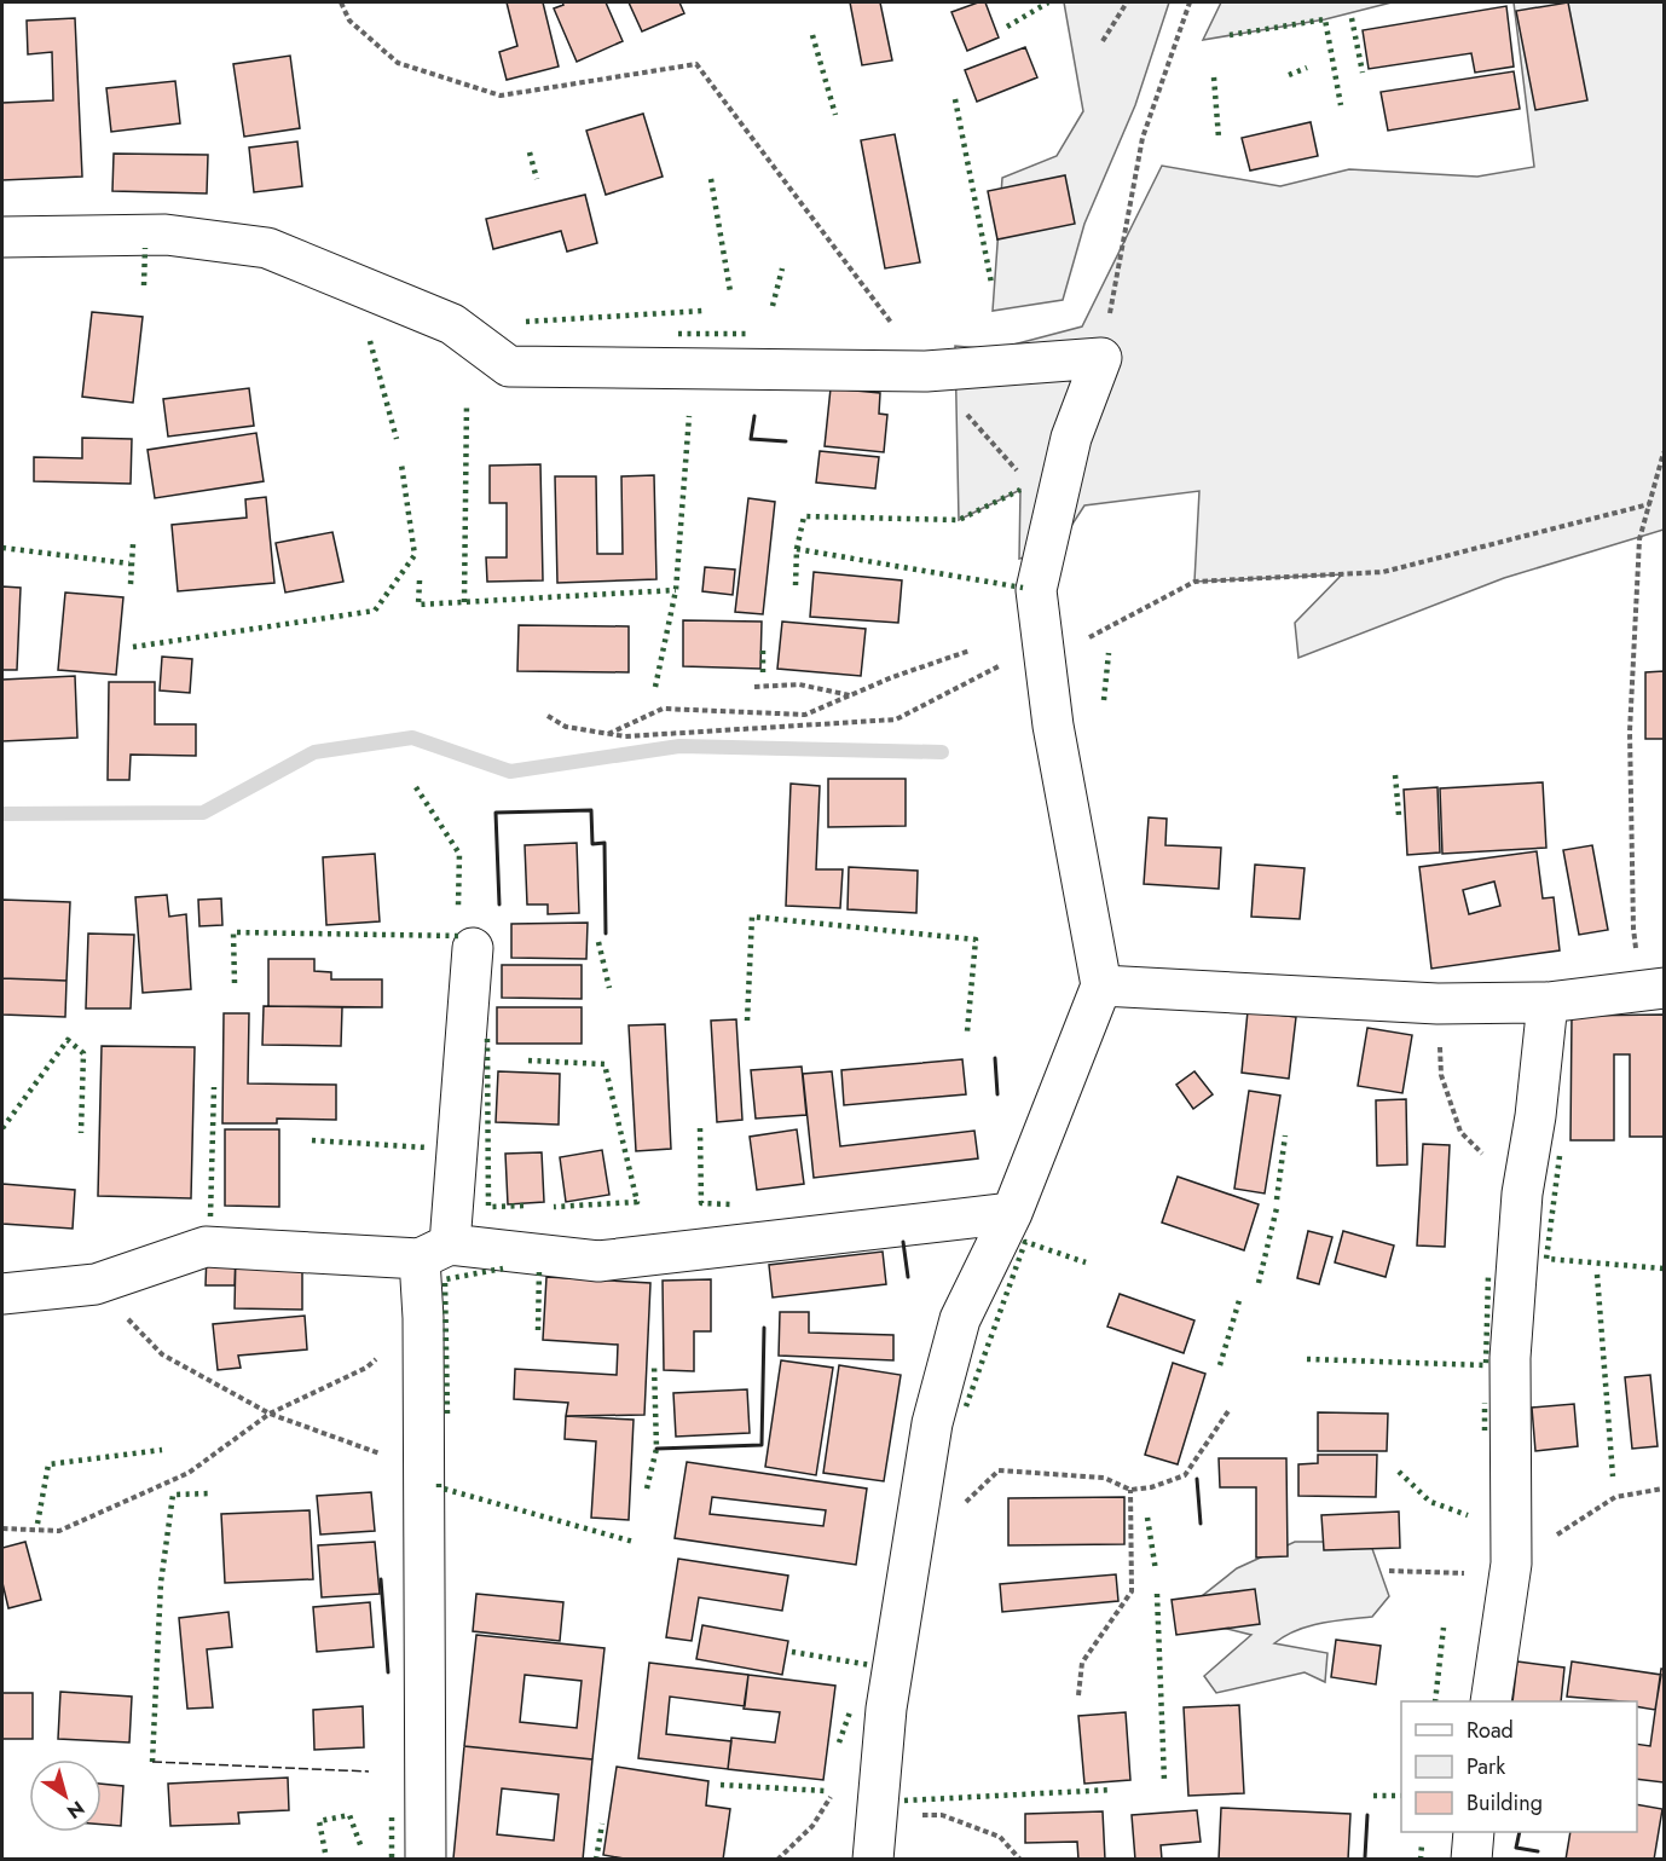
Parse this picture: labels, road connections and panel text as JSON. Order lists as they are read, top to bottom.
{
  "legend": ["Road", "Park", "Building"],
  "north": "bottom right"
}
